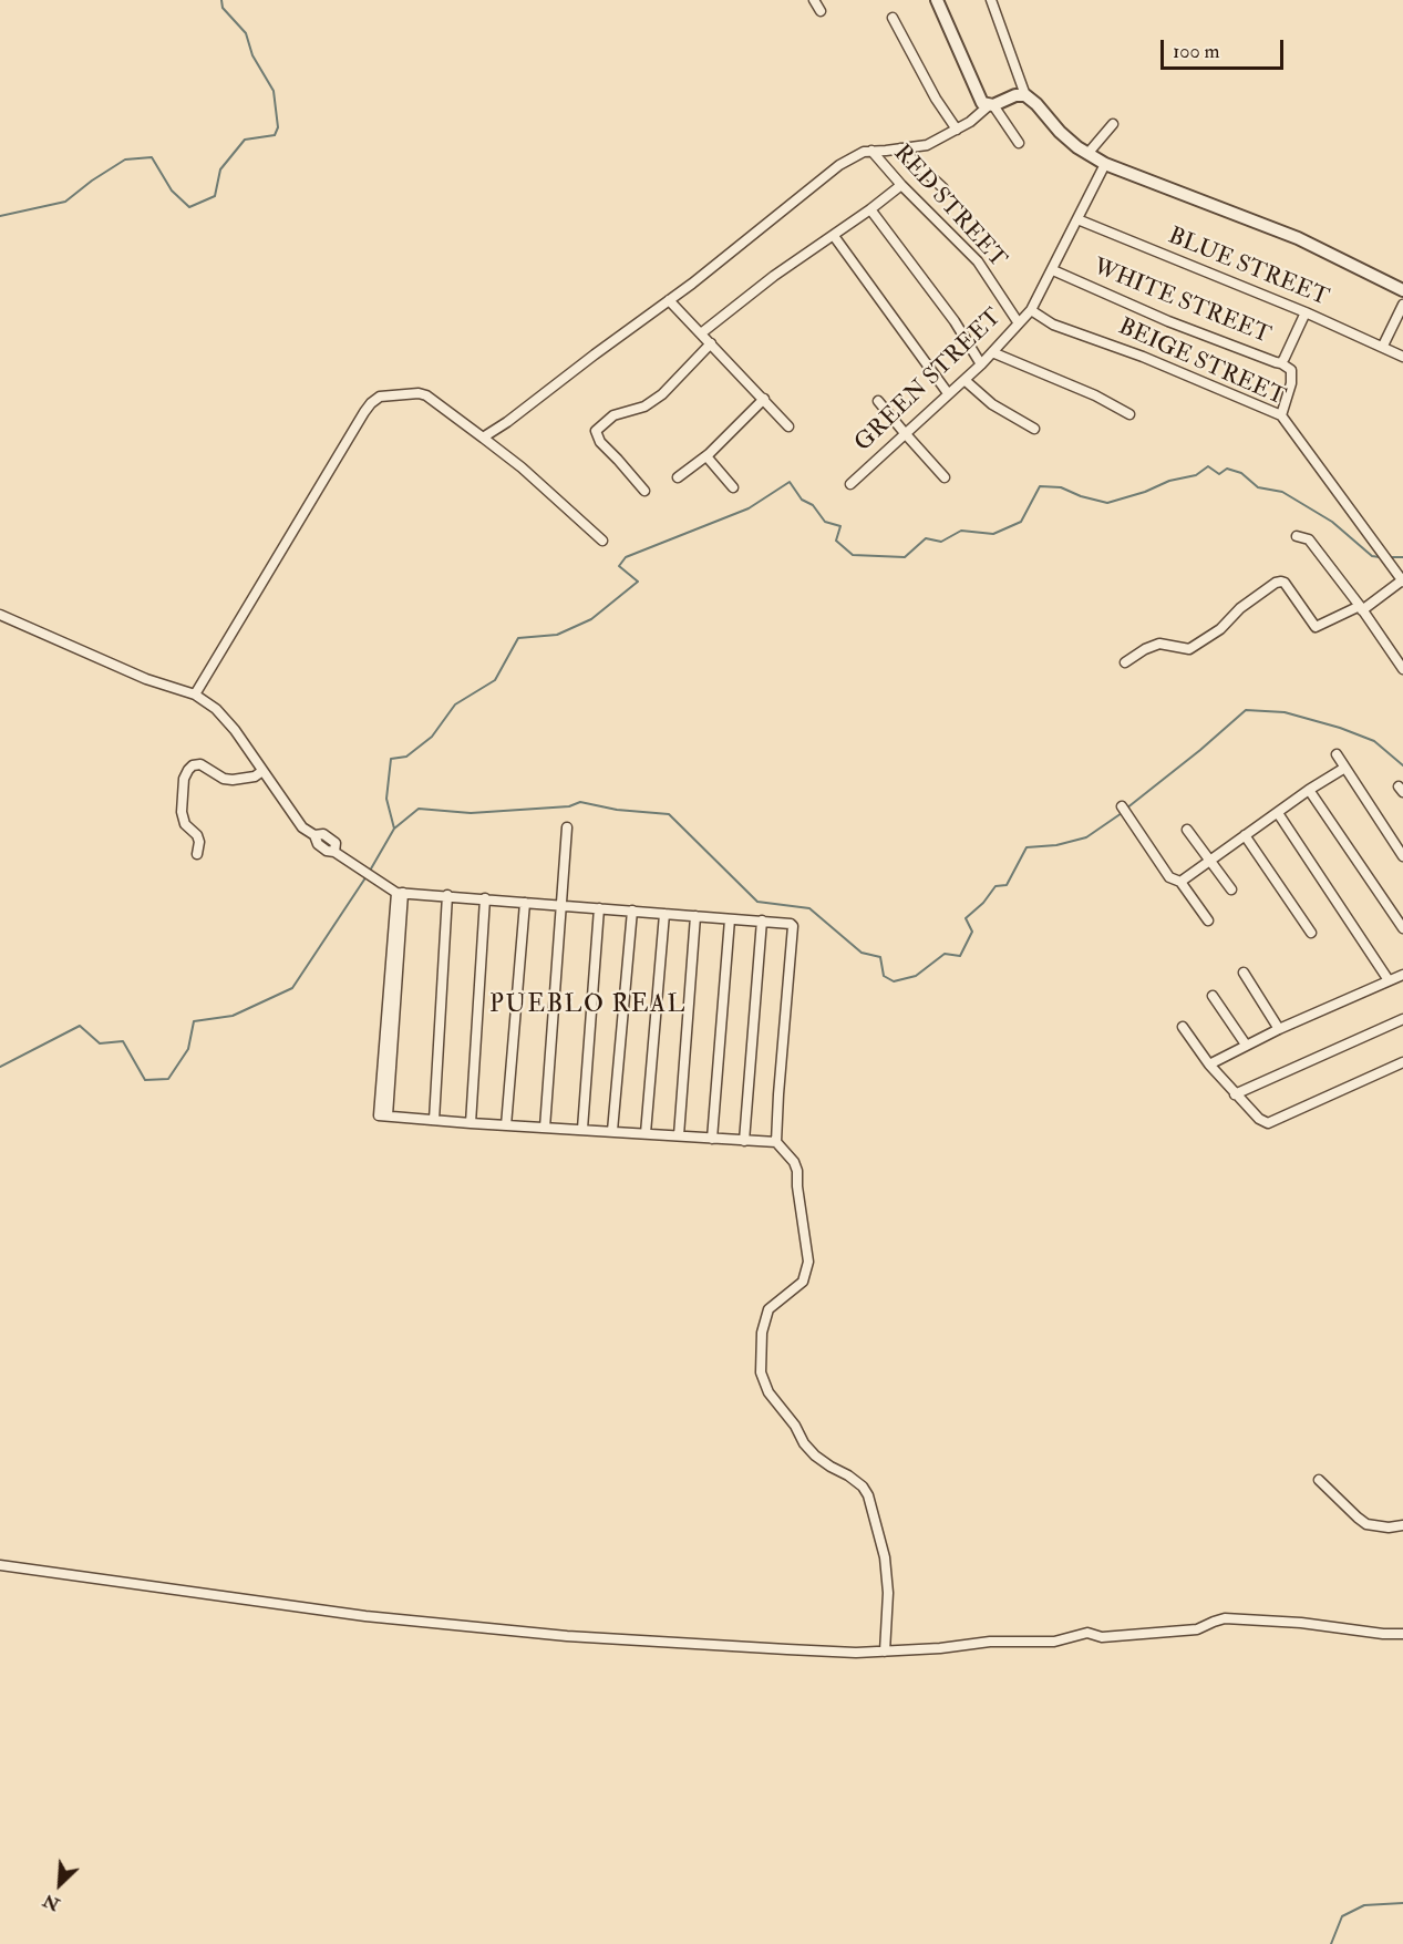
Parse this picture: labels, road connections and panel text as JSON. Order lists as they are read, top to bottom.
{
  "streets": {
    "street": [
      "RED STREET",
      "BLUE STREET",
      "WHITE STREET",
      "BEIGE STREET",
      "GREEN STREET"
    ]
  },
  "crossings": [
    ["RED STREET", "GREEN STREET"],
    ["BLUE STREET", "WHITE STREET"],
    ["BLUE STREET", "GREEN STREET"],
    ["WHITE STREET", "GREEN STREET"],
    ["BEIGE STREET", "GREEN STREET"]
  ],
  "districts": ["PUEBLO REAL"],
  "scale_bar": "100 m",
  "north": "bottom left"
}
